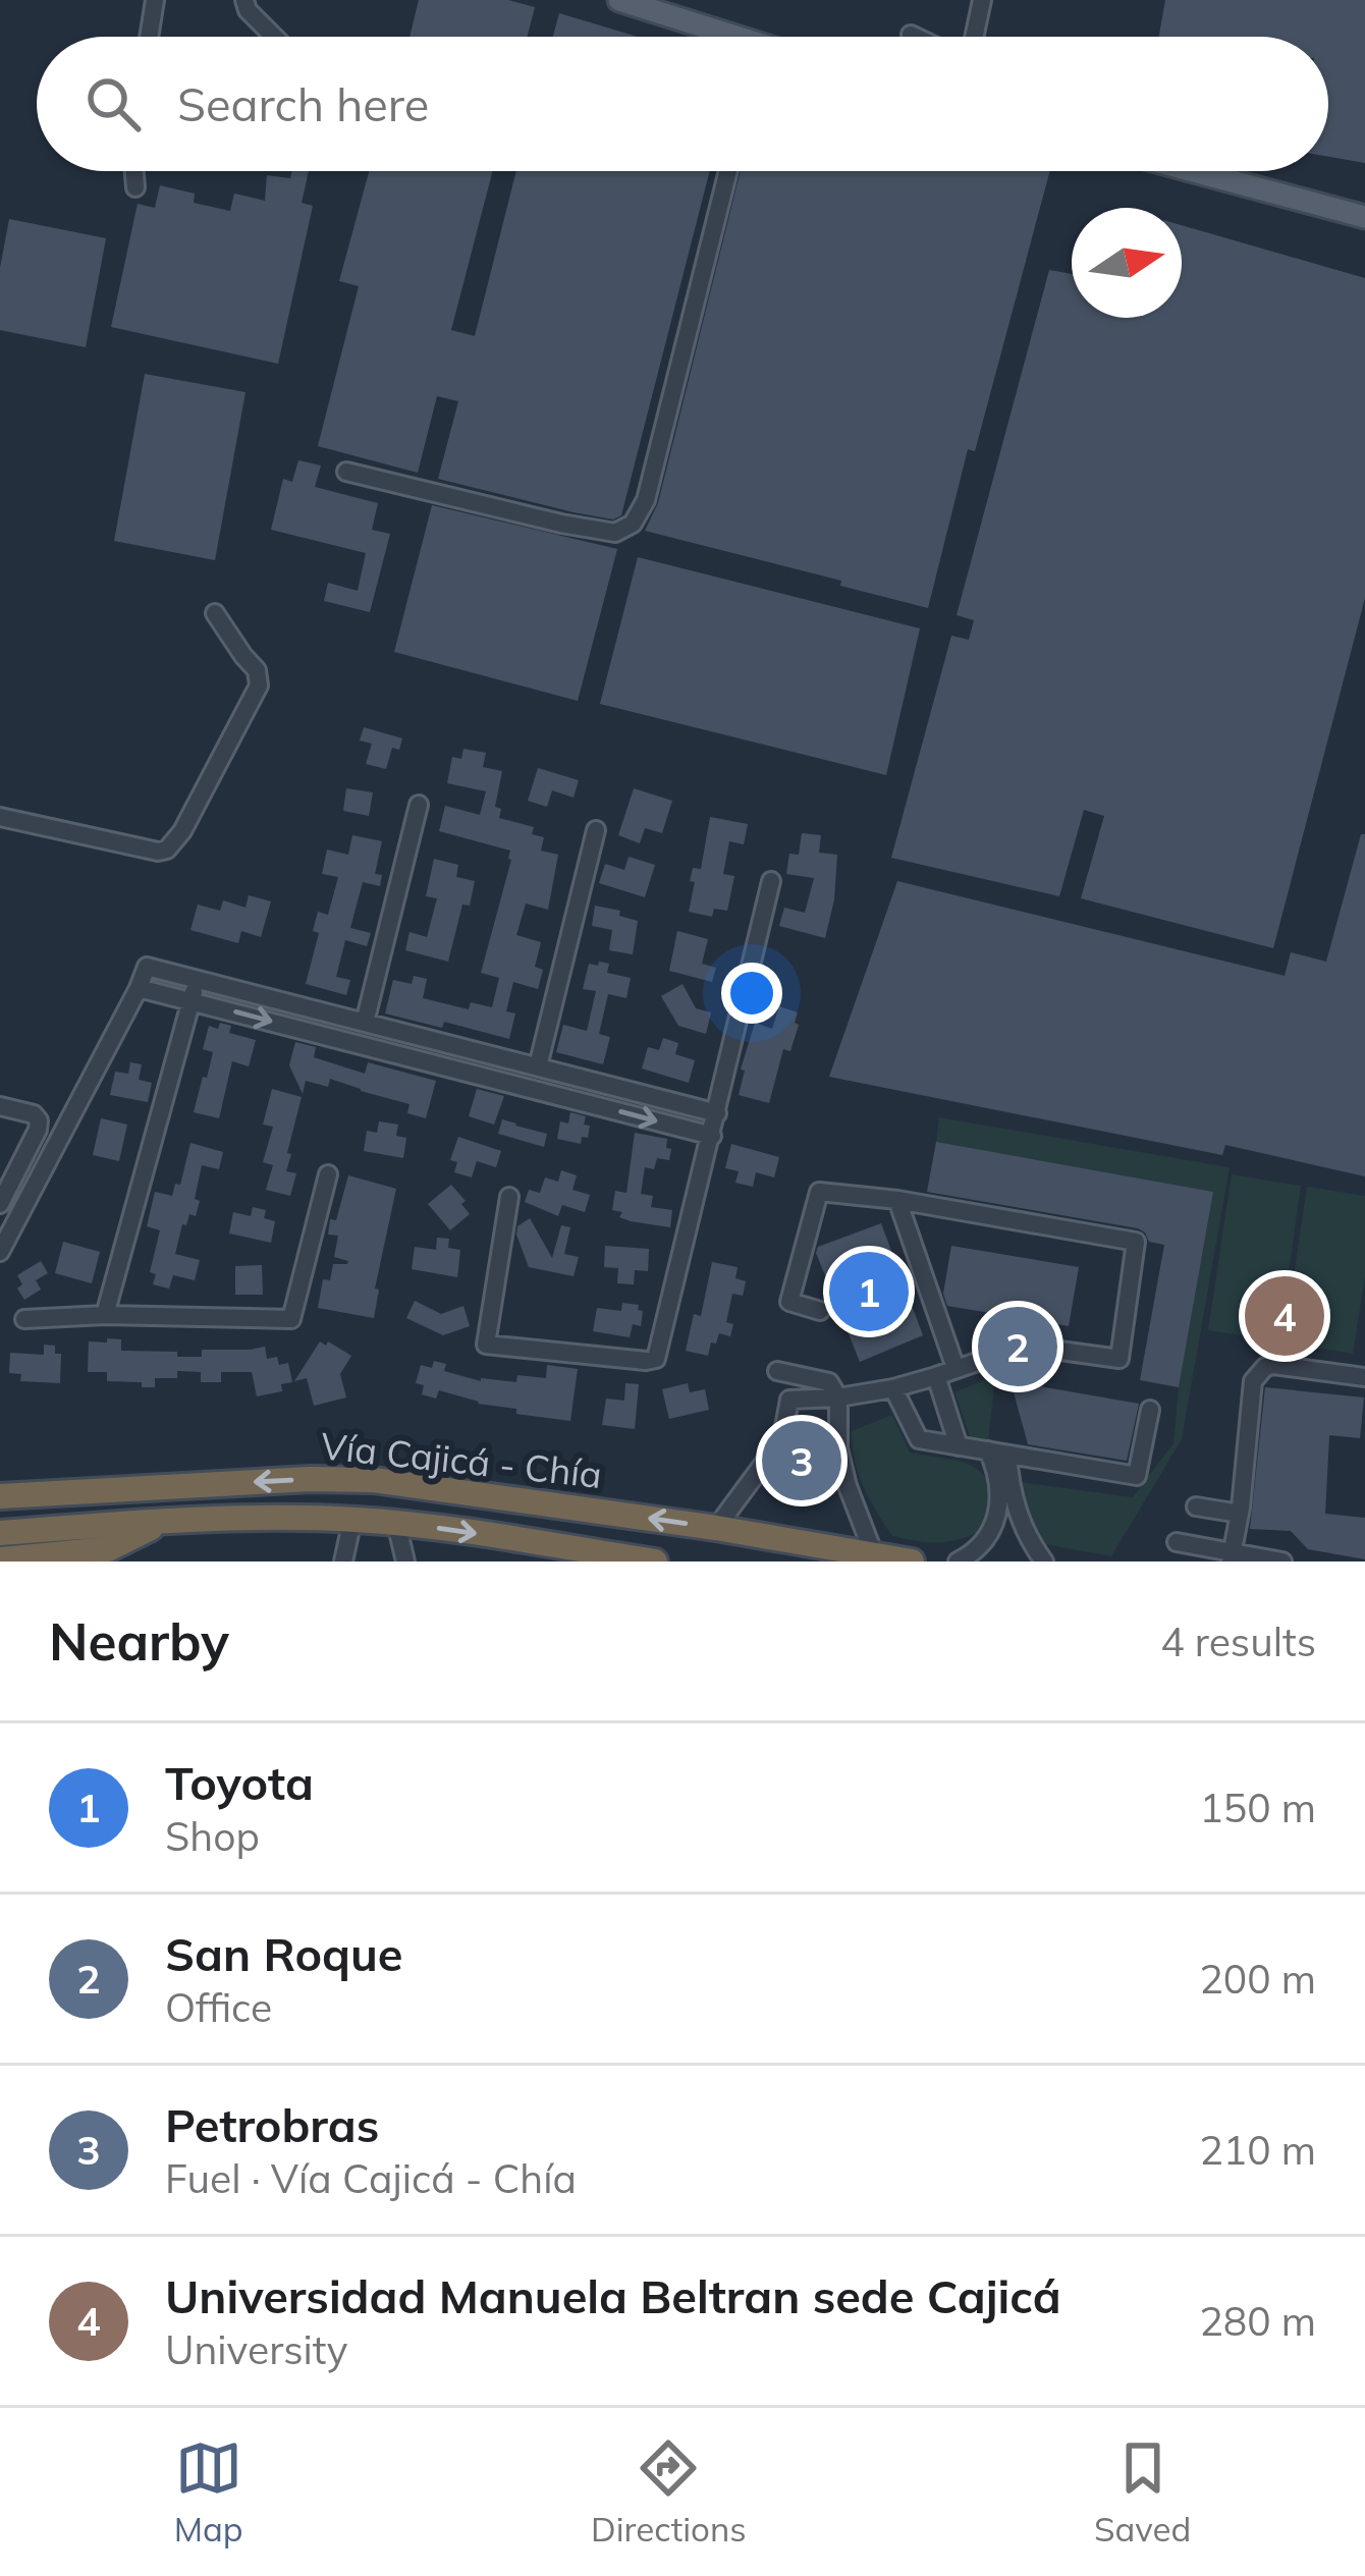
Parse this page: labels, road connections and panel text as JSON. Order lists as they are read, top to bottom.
{
  "streets": {
    "highway": ["Vía Cajicá - Chía"]
  },
  "north": "right",
  "page": {
    "search": "Search here",
    "pins": [
      "1",
      "4",
      "2",
      "3"
    ],
    "heading": ["Nearby", "4 results"],
    "list": [
      {
        "mark": "1",
        "name": "Toyota",
        "note": "Shop",
        "value": "150 m"
      },
      {
        "mark": "2",
        "name": "San Roque",
        "note": "Office",
        "value": "200 m"
      },
      {
        "mark": "3",
        "name": "Petrobras",
        "note": "Fuel · Vía Cajicá - Chía",
        "value": "210 m"
      },
      {
        "mark": "4",
        "name": "Universidad Manuela Beltran sede Cajicá",
        "note": "University",
        "value": "280 m"
      }
    ],
    "nav": ["Map", "Directions", "Saved"]
  }
}
